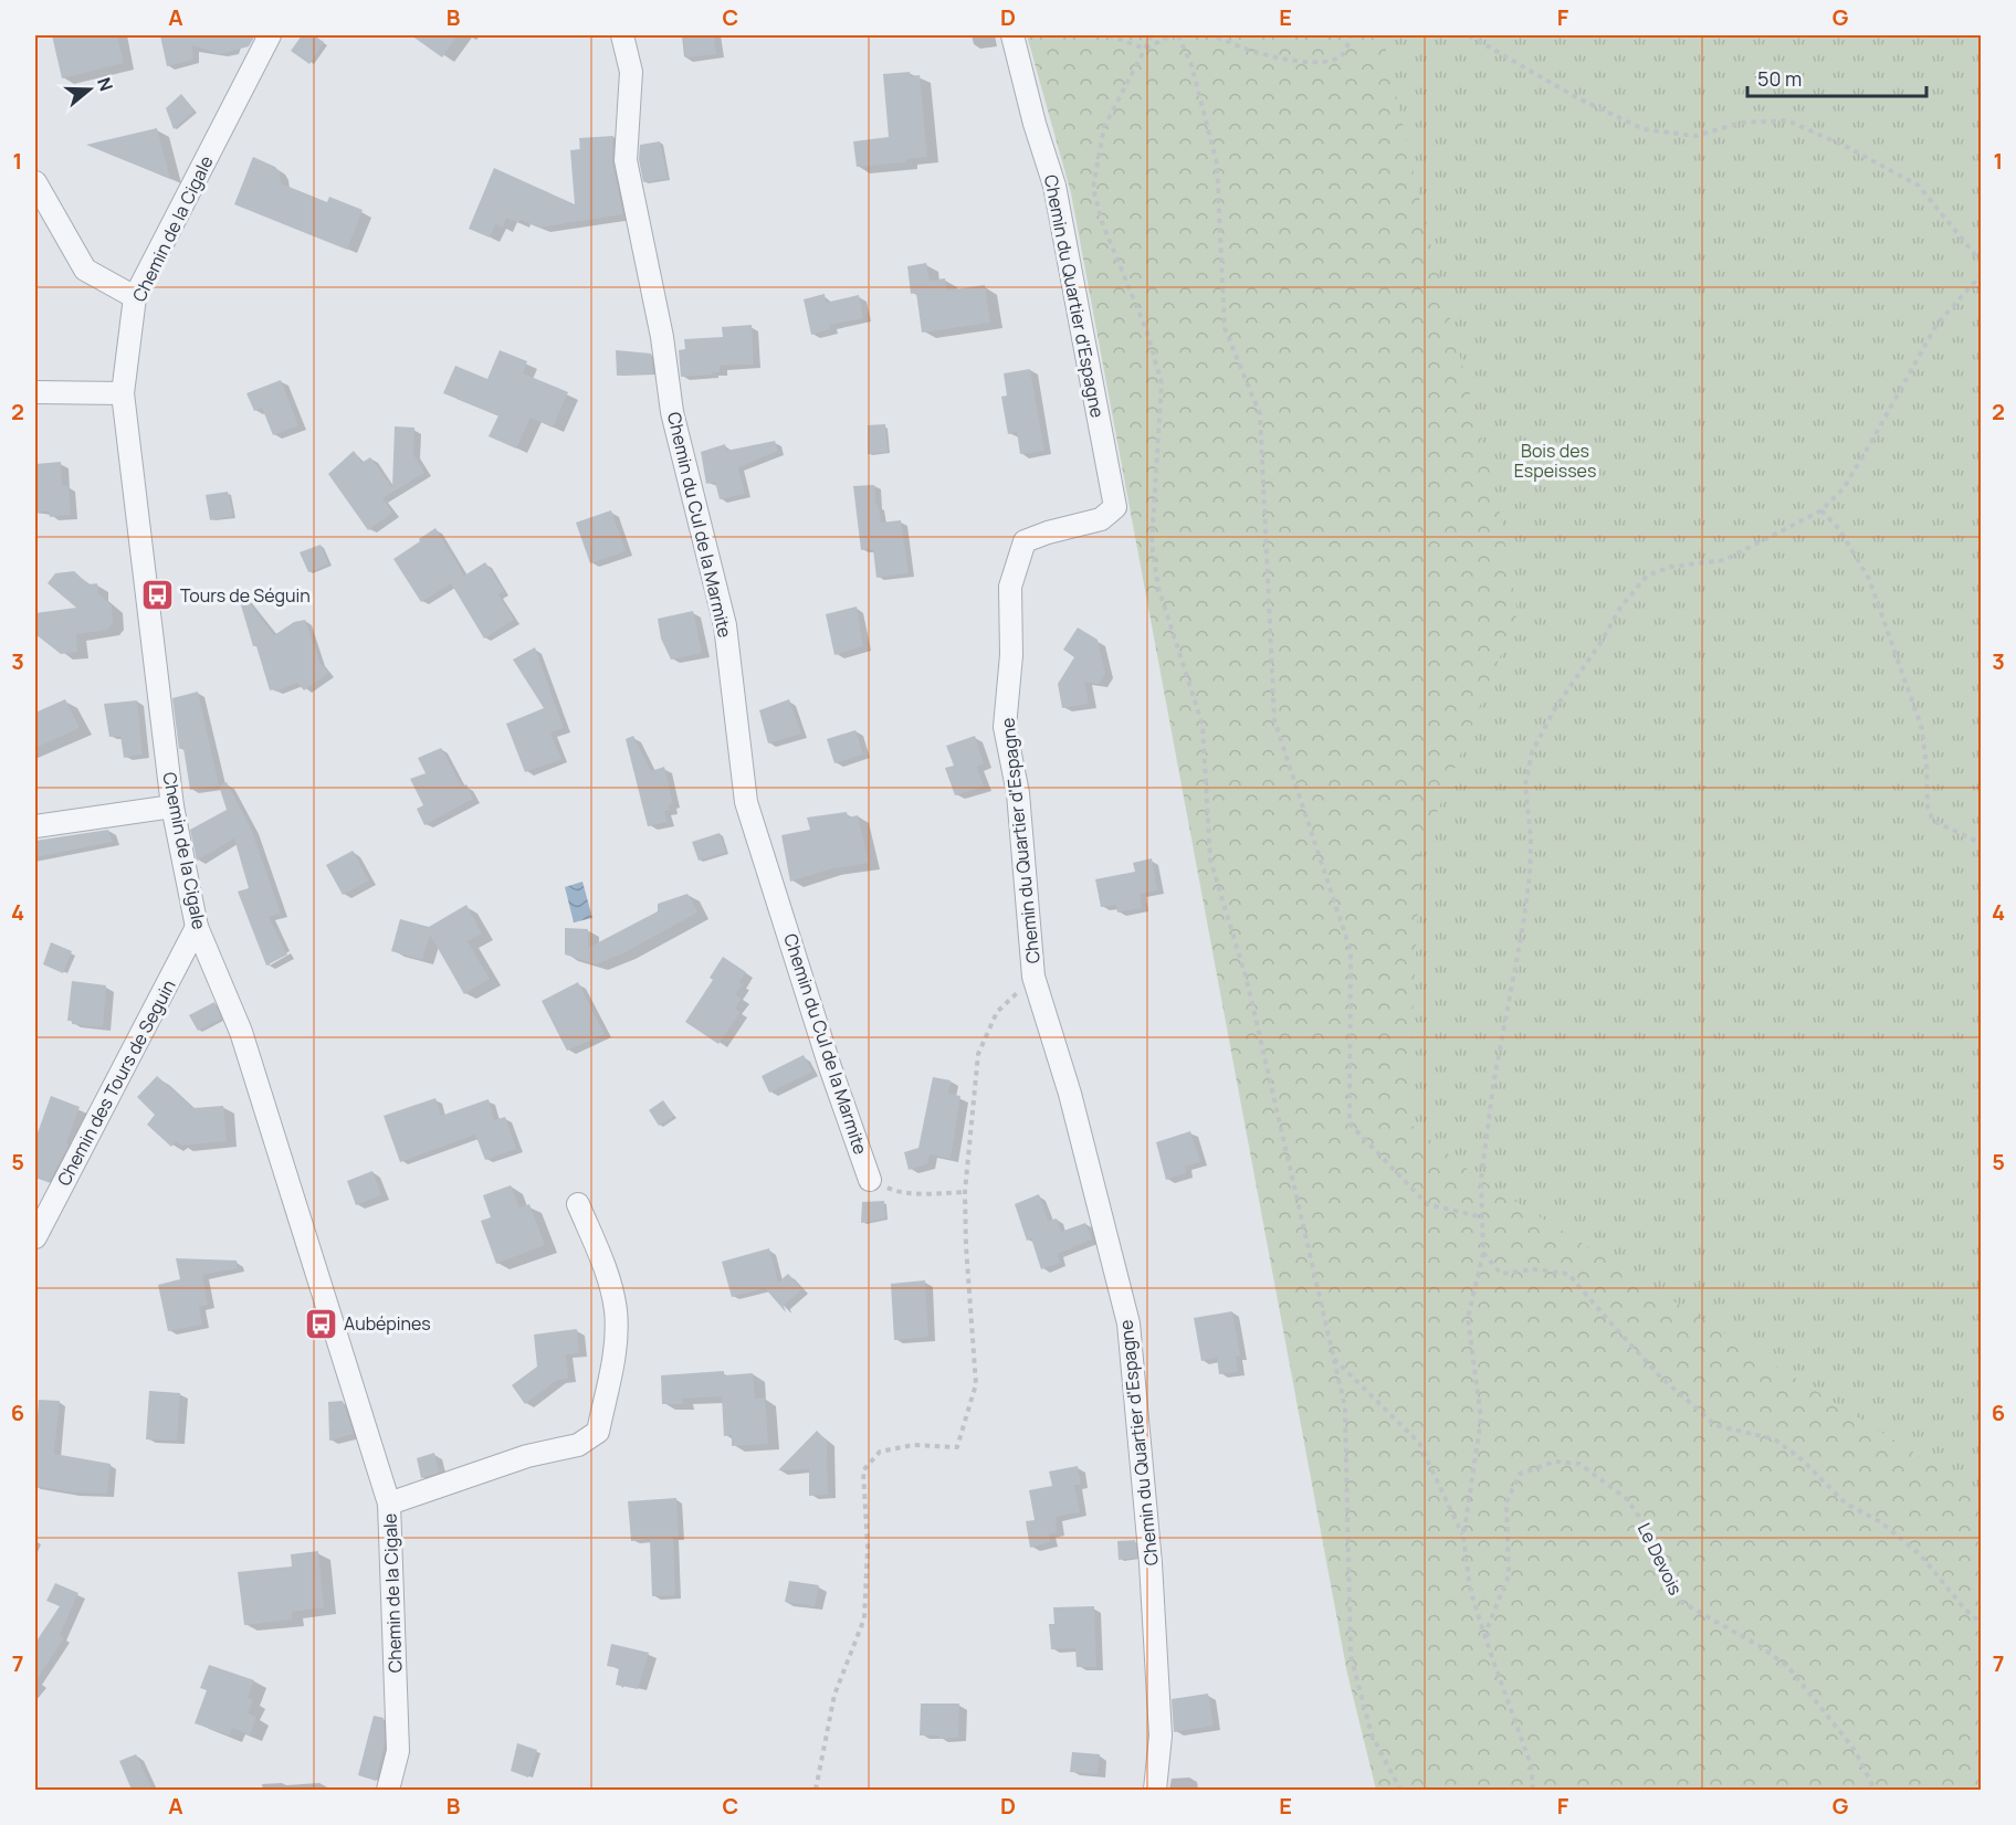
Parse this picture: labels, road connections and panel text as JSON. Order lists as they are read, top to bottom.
{
  "streets": {
    "street": [
      "Chemin de la Cigale",
      "Chemin du Quartier d'Espagne",
      "Chemin du Cul de la Marmite",
      "Chemin des Tours de Seguin"
    ],
    "path": ["Le Devois"]
  },
  "crossings": [
    ["Chemin de la Cigale", "Chemin des Tours de Seguin"]
  ],
  "parks": ["Bois des Espeisses"],
  "places": {
    "bus stop": ["Tours de Séguin", "Aubépines"]
  },
  "scale_bar": "50 m",
  "north": "right",
  "grid": {
    "columns": [
      "A",
      "B",
      "C",
      "D",
      "E",
      "F",
      "G"
    ],
    "rows": [
      "1",
      "2",
      "3",
      "4",
      "5",
      "6",
      "7"
    ]
  }
}
